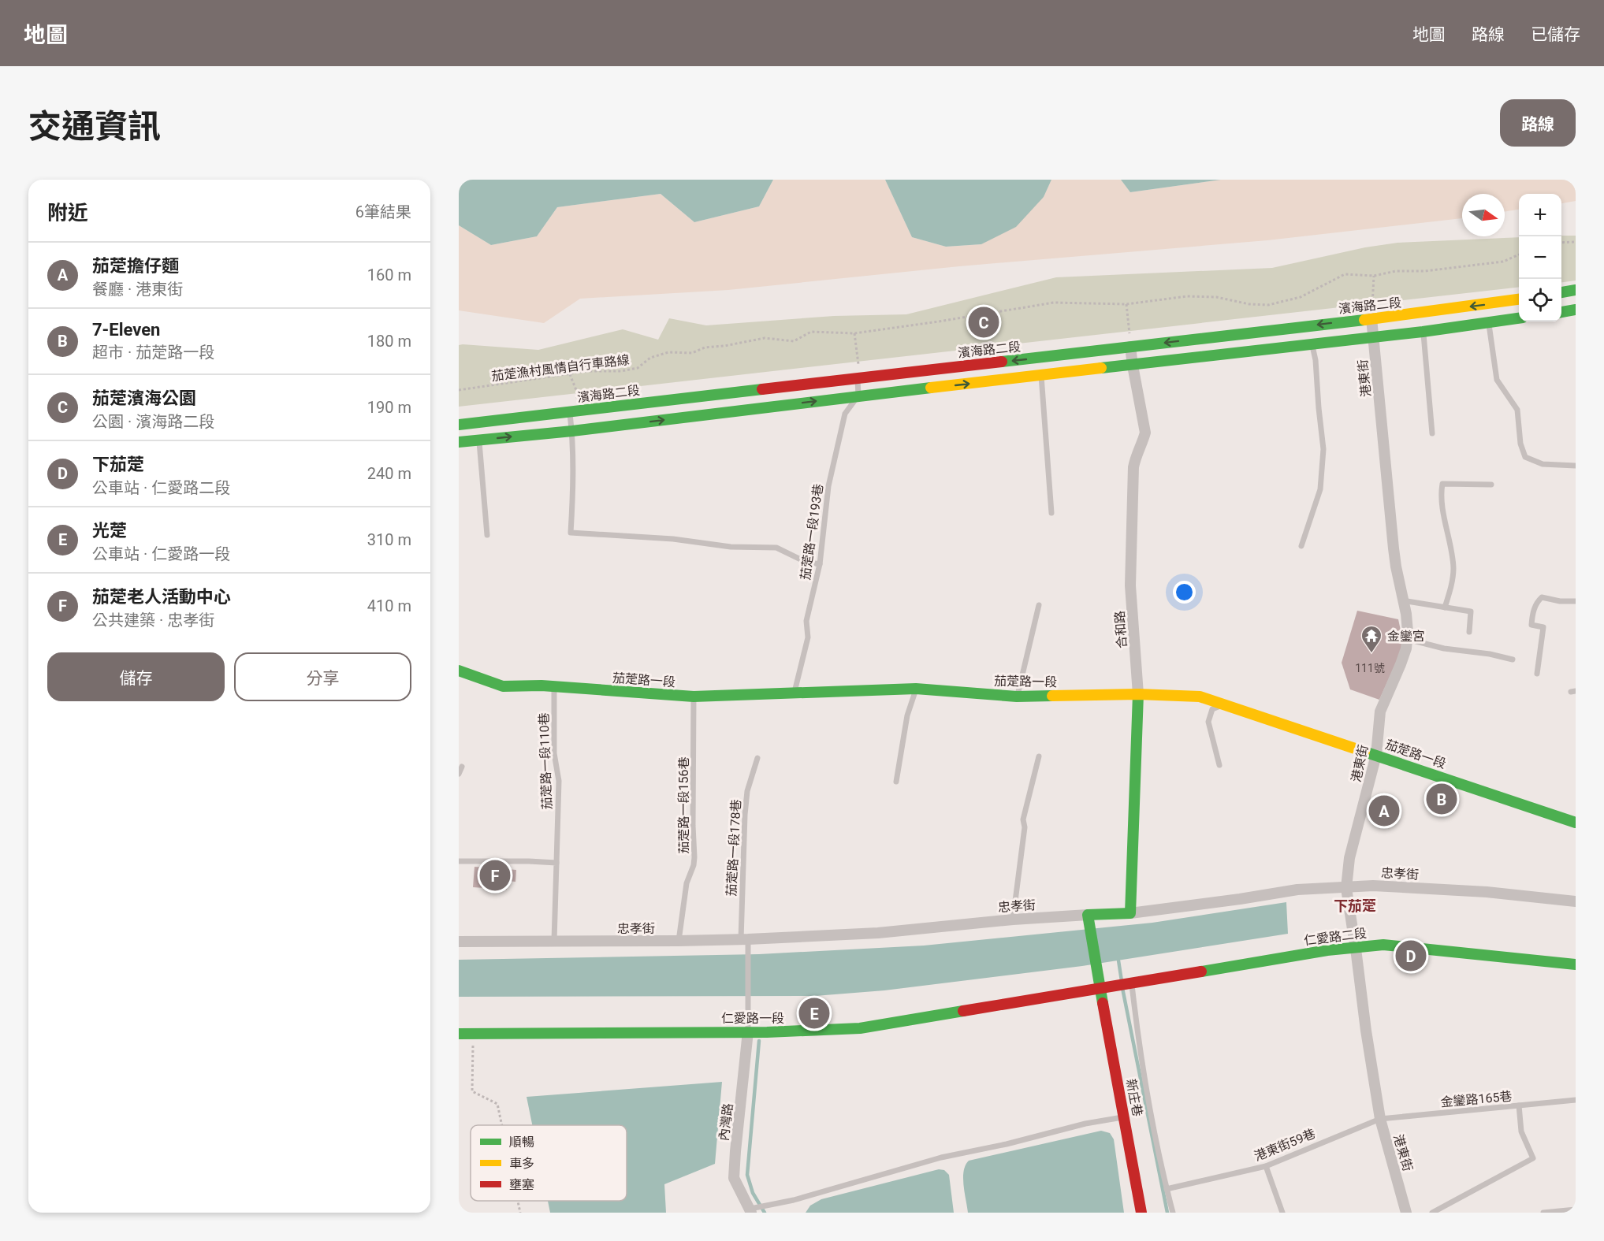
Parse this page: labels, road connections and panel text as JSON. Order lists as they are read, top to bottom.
{
  "streets": {
    "street": [
      "濱海路二段",
      "港東街",
      "合和路",
      "茄萣路一段",
      "忠孝街",
      "仁愛路二段",
      "仁愛路一段",
      "新庄巷",
      "內灣路"
    ],
    "lane": [
      "茄萣路一段193巷",
      "茄萣路一段110巷",
      "茄萣路一段156巷",
      "茄萣路一段178巷",
      "金鑾路165巷",
      "港東街59巷"
    ],
    "path": ["茄萣漁村風情自行車路線"]
  },
  "crossings": [
    ["濱海路二段", "港東街"],
    ["濱海路二段", "合和路"],
    ["港東街", "茄萣路一段"],
    ["港東街", "忠孝街"],
    ["港東街", "仁愛路二段"],
    ["港東街", "金鑾路165巷"],
    ["港東街", "港東街59巷"],
    ["茄萣路一段193巷", "茄萣路一段"],
    ["合和路", "茄萣路一段"],
    ["合和路", "忠孝街"],
    ["茄萣路一段", "茄萣路一段110巷"],
    ["茄萣路一段", "茄萣路一段156巷"],
    ["茄萣路一段110巷", "忠孝街"],
    ["茄萣路一段156巷", "忠孝街"],
    ["茄萣路一段178巷", "忠孝街"],
    ["茄萣路一段178巷", "仁愛路一段"],
    ["茄萣路一段178巷", "內灣路"],
    ["忠孝街", "新庄巷"],
    ["仁愛路二段", "仁愛路一段"],
    ["仁愛路二段", "新庄巷"],
    ["仁愛路一段", "新庄巷"],
    ["仁愛路一段", "內灣路"],
    ["金鑾路165巷", "港東街59巷"]
  ],
  "districts": ["下茄萣"],
  "places": {
    "temple": ["金鑾宮"]
  },
  "house_numbers": ["111號"],
  "legend": ["順暢", "車多", "壅塞"],
  "north": "right",
  "page": {
    "header": "地圖",
    "nav": ["地圖", "路線", "已儲存"],
    "title": "交通資訊",
    "buttons": [
      "路線",
      ["儲存", "分享"]
    ],
    "heading": ["附近", "6筆結果"],
    "map_buttons": ["+", "−"],
    "list": [
      {
        "mark": "A",
        "name": "茄萣擔仔麵",
        "note": "餐廳 · 港東街",
        "value": "160 m"
      },
      {
        "mark": "B",
        "name": "7-Eleven",
        "note": "超市 · 茄萣路一段",
        "value": "180 m"
      },
      {
        "mark": "C",
        "name": "茄萣濱海公園",
        "note": "公園 · 濱海路二段",
        "value": "190 m"
      },
      {
        "mark": "D",
        "name": "下茄萣",
        "note": "公車站 · 仁愛路二段",
        "value": "240 m"
      },
      {
        "mark": "E",
        "name": "光萣",
        "note": "公車站 · 仁愛路一段",
        "value": "310 m"
      },
      {
        "mark": "F",
        "name": "茄萣老人活動中心",
        "note": "公共建築 · 忠孝街",
        "value": "410 m"
      }
    ],
    "pins": [
      "C",
      "B",
      "A",
      "F",
      "D",
      "E"
    ]
  }
}
